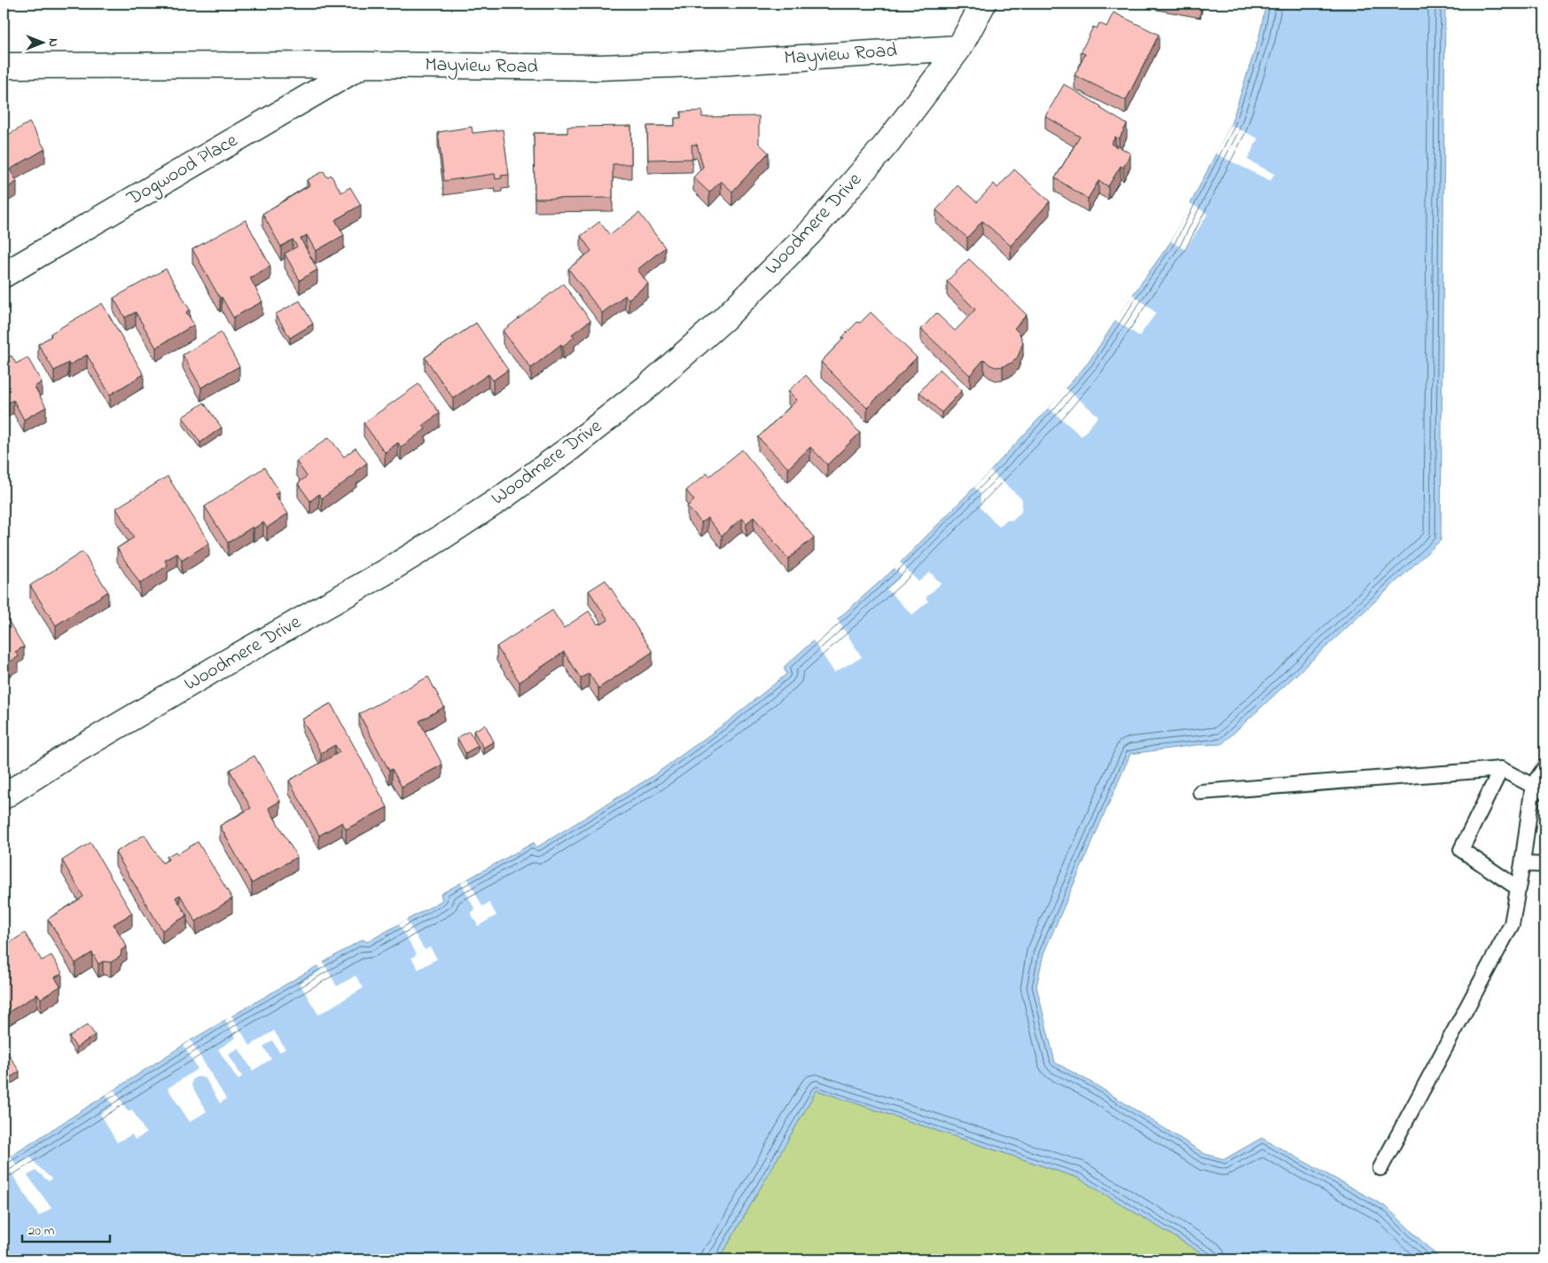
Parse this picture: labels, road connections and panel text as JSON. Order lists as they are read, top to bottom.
{
  "streets": {
    "street": ["Mayview Road", "Dogwood Place", "Woodmere Drive"]
  },
  "crossings": [
    ["Mayview Road", "Dogwood Place"],
    ["Mayview Road", "Woodmere Drive"]
  ],
  "scale_bar": "20 m",
  "north": "right"
}
